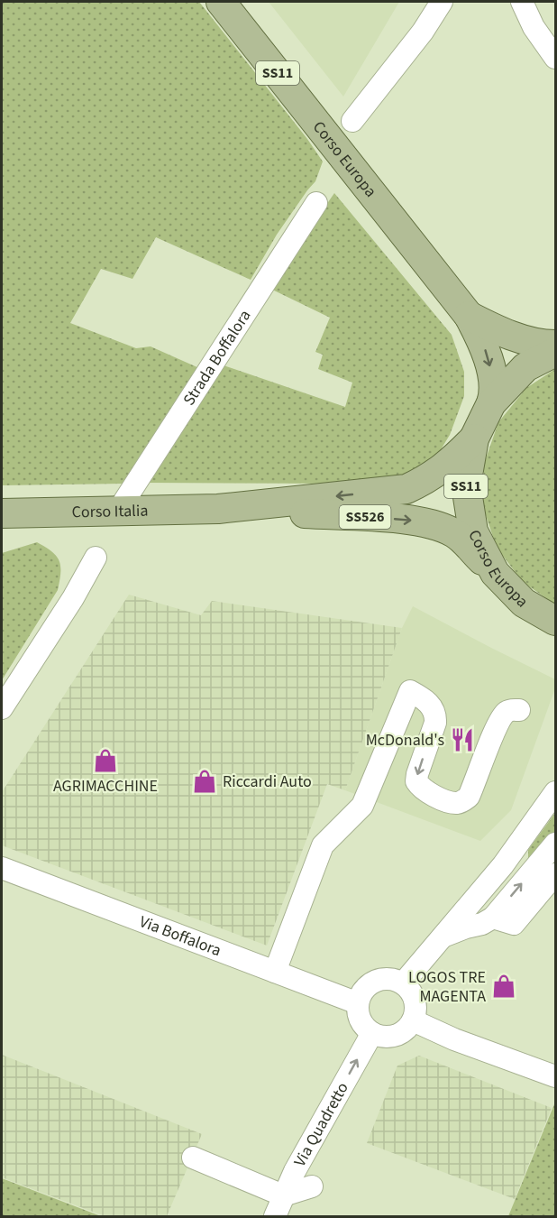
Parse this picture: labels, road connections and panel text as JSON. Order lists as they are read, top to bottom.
{
  "streets": {
    "main road": [
      "SS11",
      "Corso Europa",
      "Corso Italia",
      "SS526"
    ],
    "street": ["Strada Boffalora", "Via Boffalora", "Via Quadretto"]
  },
  "crossings": [
    ["Corso Europa", "SS526"],
    ["Strada Boffalora", "Corso Italia"],
    ["Corso Italia", "SS526"],
    ["Via Boffalora", "Via Quadretto"]
  ],
  "one_way": ["Via Quadretto"],
  "places": {
    "restaurant": ["McDonald's"],
    "shop": ["AGRIMACCHINE", "Riccardi Auto", "LOGOS TRE MAGENTA"]
  }
}
